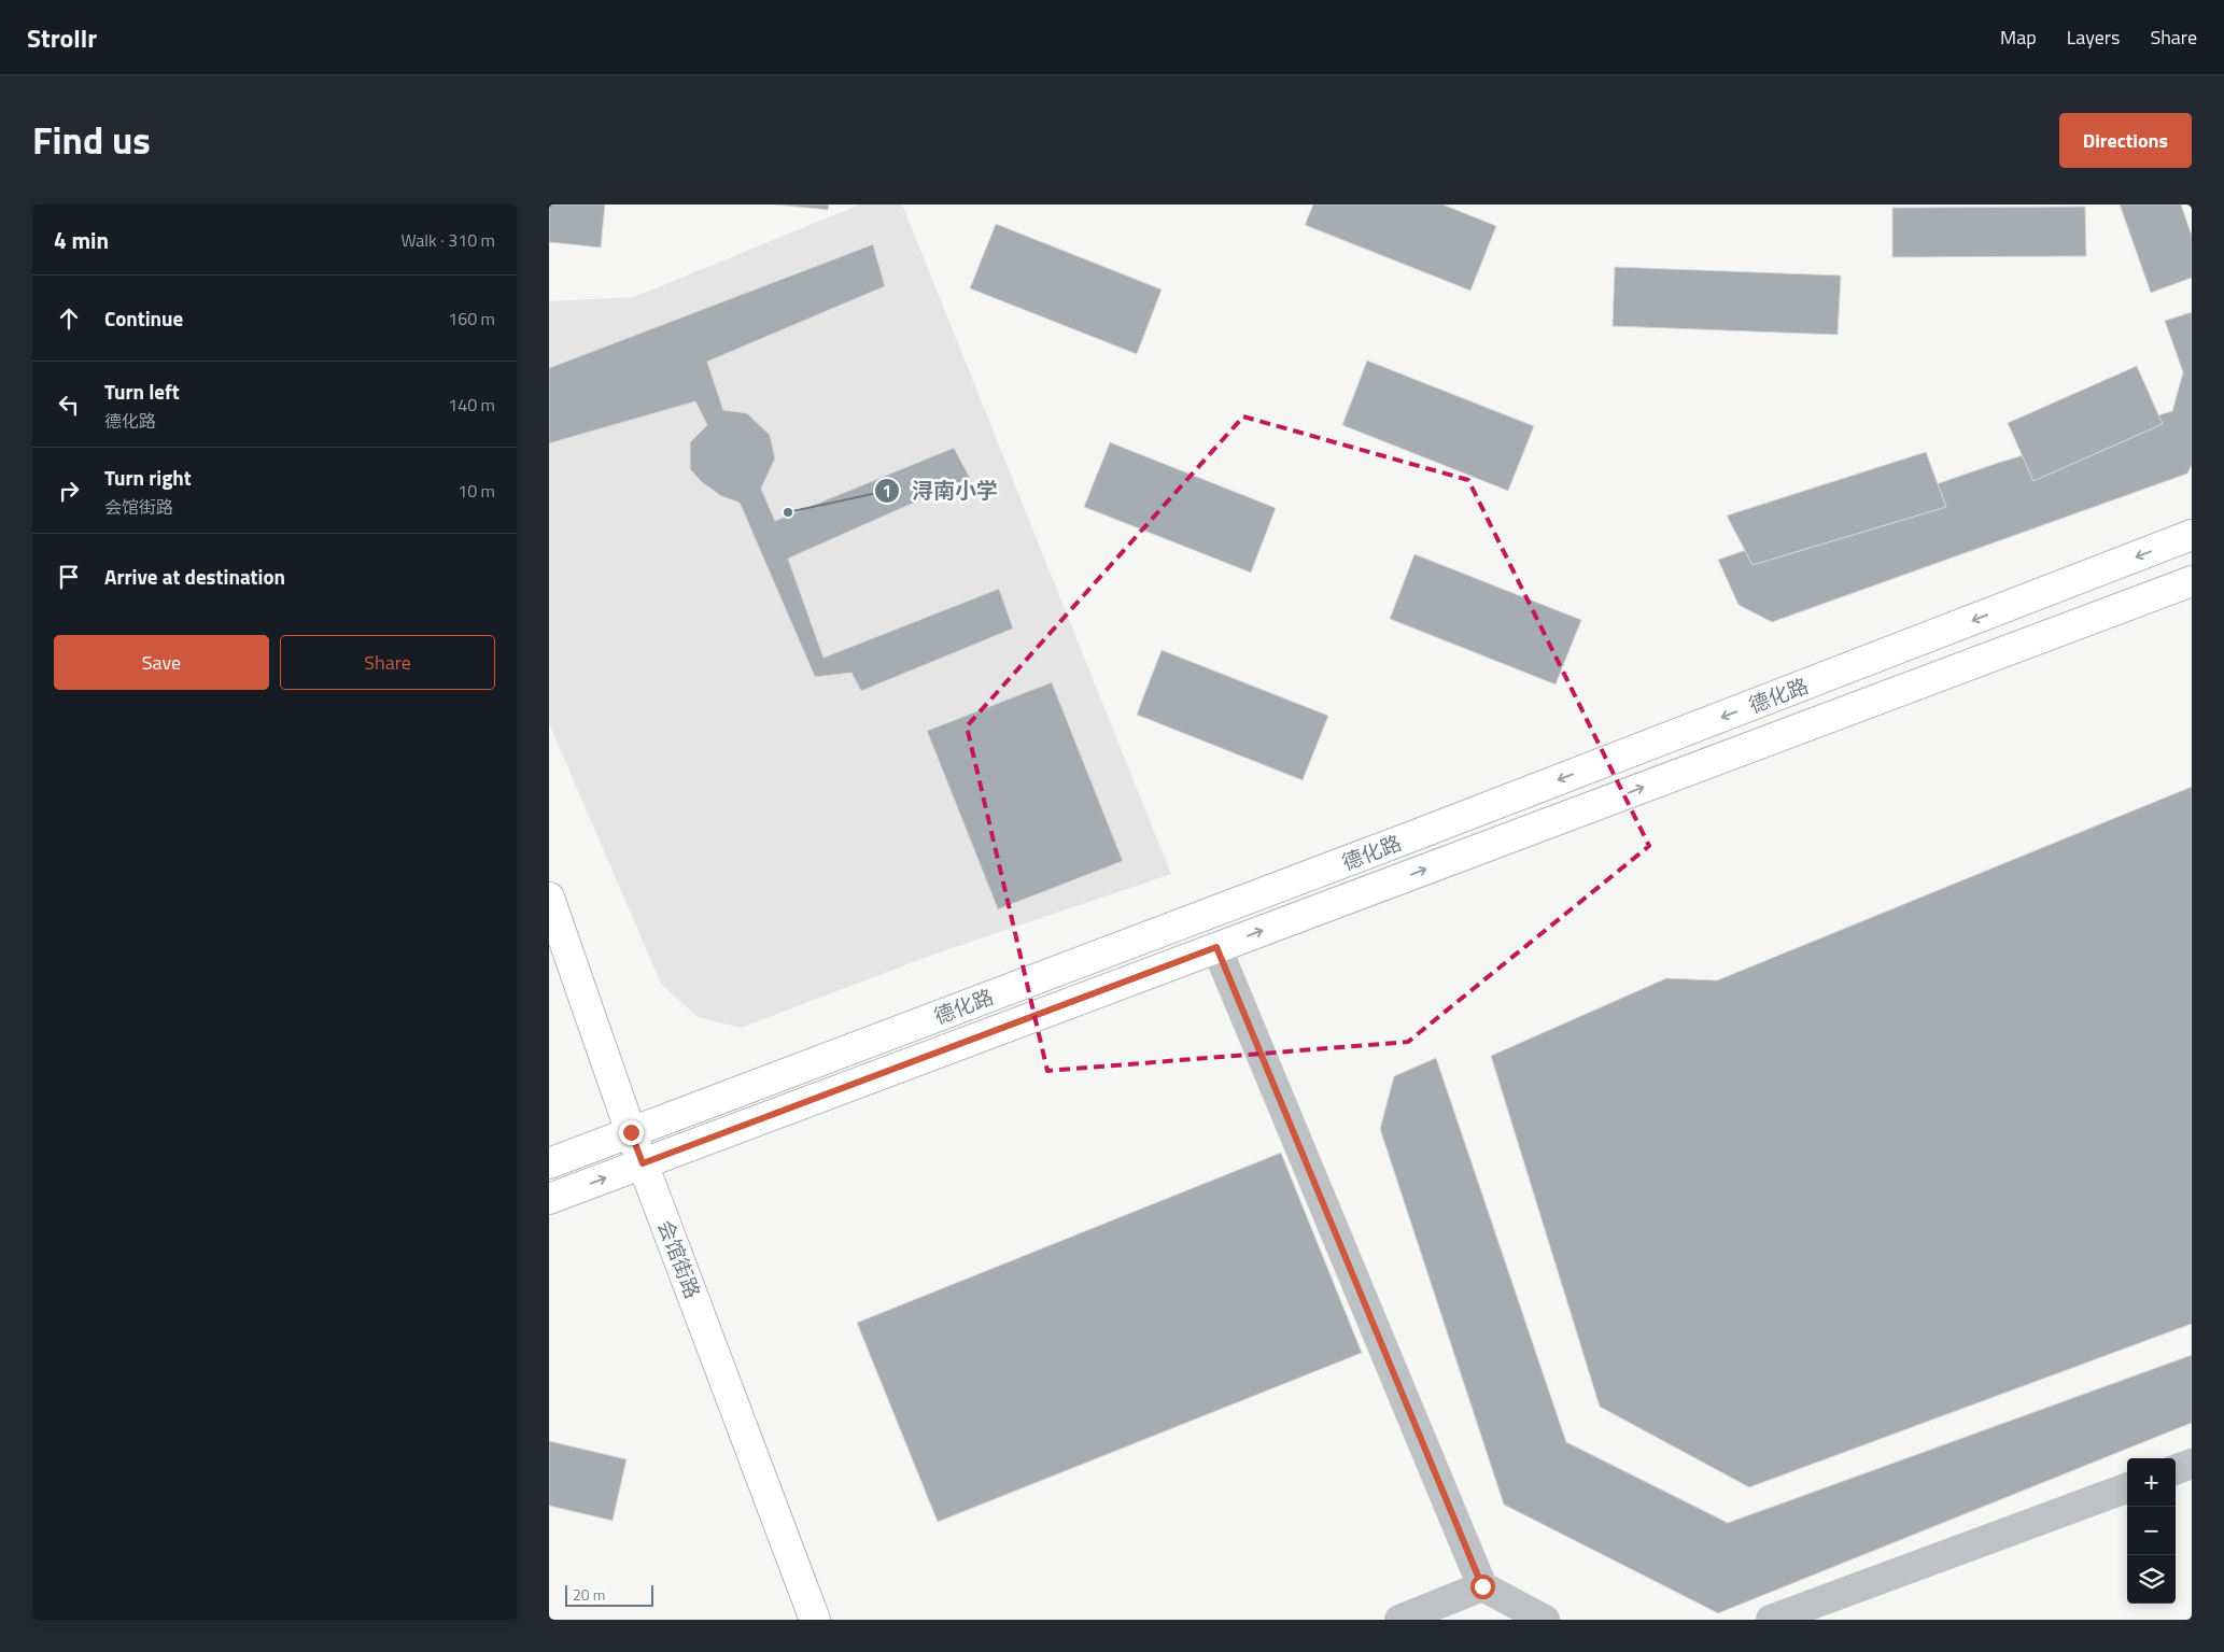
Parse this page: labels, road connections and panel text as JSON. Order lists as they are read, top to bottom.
{
  "streets": {
    "main road": ["德化路", "会馆街路"]
  },
  "crossings": [
    ["德化路", "会馆街路"]
  ],
  "places": ["浔南小学"],
  "scale_bar": "20 m",
  "page": {
    "header": "Strollr",
    "nav": ["Map", "Layers", "Share"],
    "title": "Find us",
    "buttons": [
      "Directions",
      ["Save", "Share"]
    ],
    "heading": ["4 min", "Walk · 310 m"],
    "list": [
      ["Continue", "160 m"],
      ["Turn left", "德化路", "140 m"],
      ["Turn right", "会馆街路", "10 m"],
      "Arrive at destination"
    ],
    "map_buttons": ["+", "−"],
    "scale": "20 m"
  }
}
